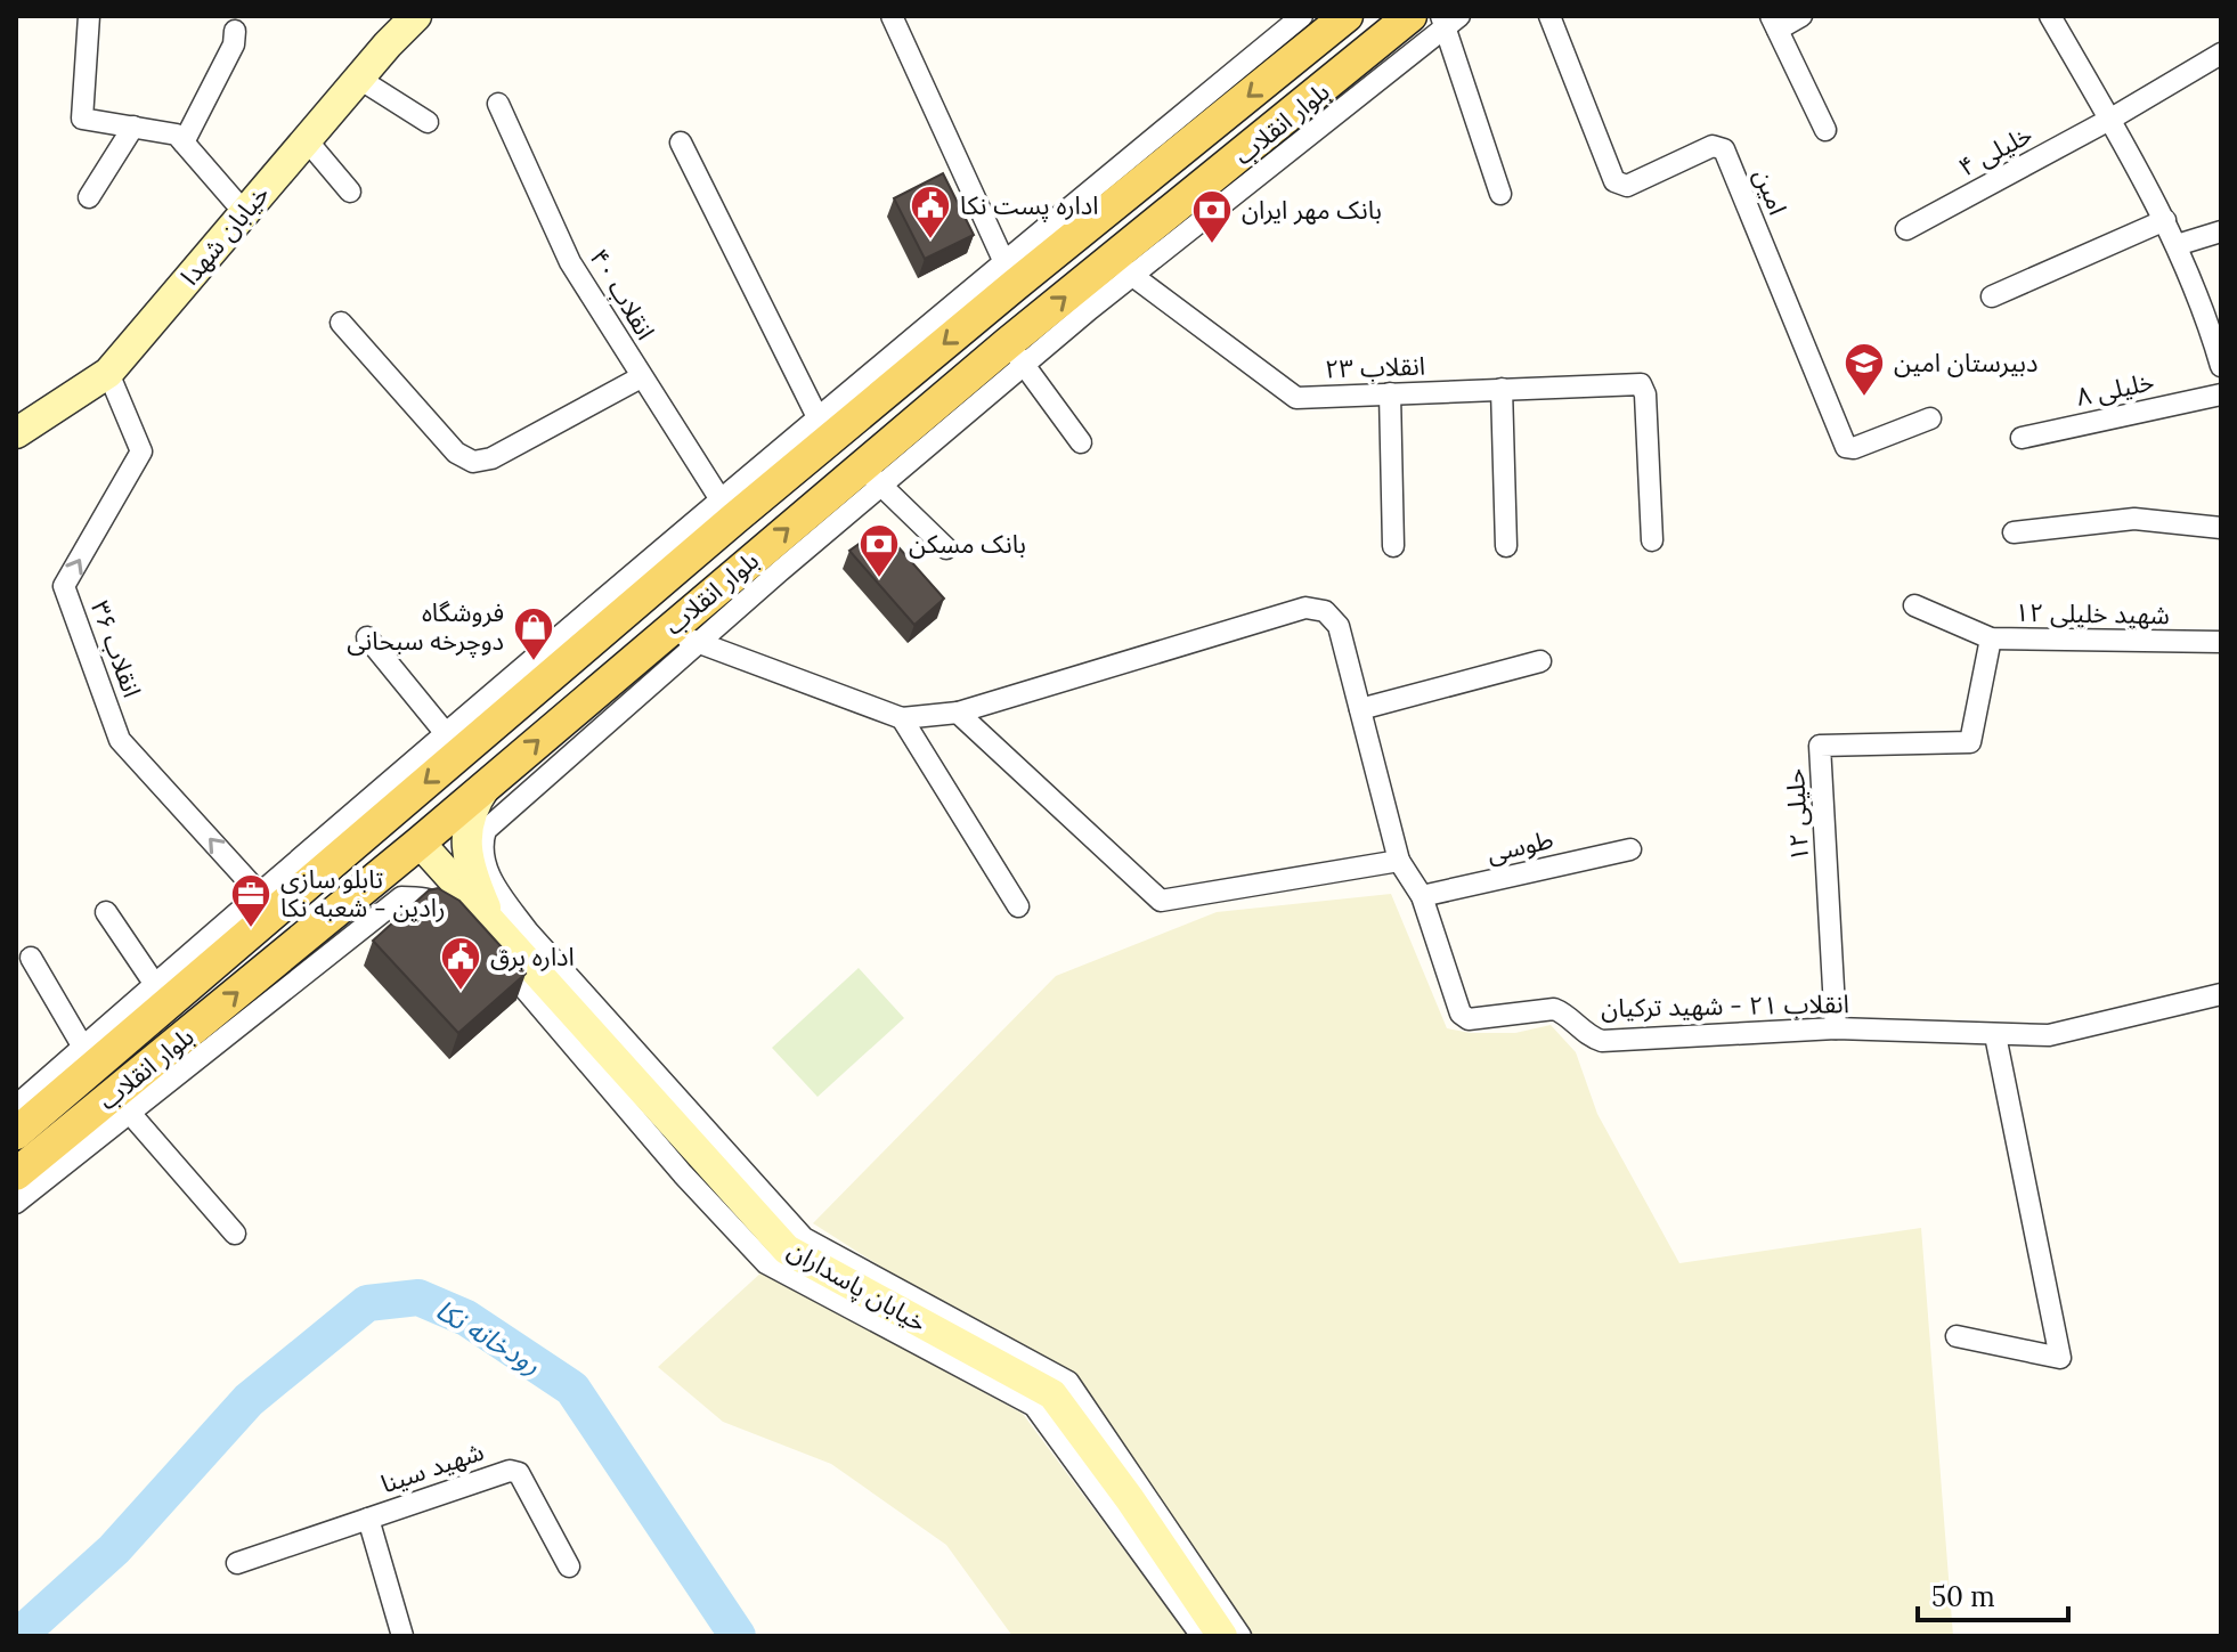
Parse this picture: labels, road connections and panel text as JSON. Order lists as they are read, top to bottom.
{
  "streets": {
    "main road": ["بلوار انقلاب", "خیابان شهدا", "خیابان پاسداران"],
    "street": [
      "خلیلی ۴",
      "امین",
      "انقلاب ۴۰",
      "انقلاب ۲۳",
      "خلیلی ۸",
      "شهید خلیلی ۱۲",
      "انقلاب ۳۶",
      "حلیلی ۱۲",
      "طوسی",
      "انقلاب ۲۱ - شهید ترکیان",
      "شهید سینا"
    ]
  },
  "crossings": [
    ["بلوار انقلاب", "انقلاب ۲۳"],
    ["بلوار انقلاب", "انقلاب ۳۶"],
    ["بلوار انقلاب", "خیابان پاسداران"],
    ["خیابان شهدا", "انقلاب ۳۶"],
    ["شهید خلیلی ۱۲", "حلیلی ۱۲"],
    ["حلیلی ۱۲", "انقلاب ۲۱ - شهید ترکیان"],
    ["طوسی", "انقلاب ۲۱ - شهید ترکیان"]
  ],
  "one_way": ["انقلاب ۳۶"],
  "water": ["رودخانه نکا"],
  "places": {
    "public building": ["اداره پست نکا", "اداره برق"],
    "bank": ["بانک مهر ایران", "بانک مسکن"],
    "school or university": ["دبیرستان امین"],
    "shop": ["فروشگاه دوچرخه سبحانی"],
    "office": ["تابلو سازی رادین - شعبه نکا"]
  },
  "scale_bar": "50 m"
}
